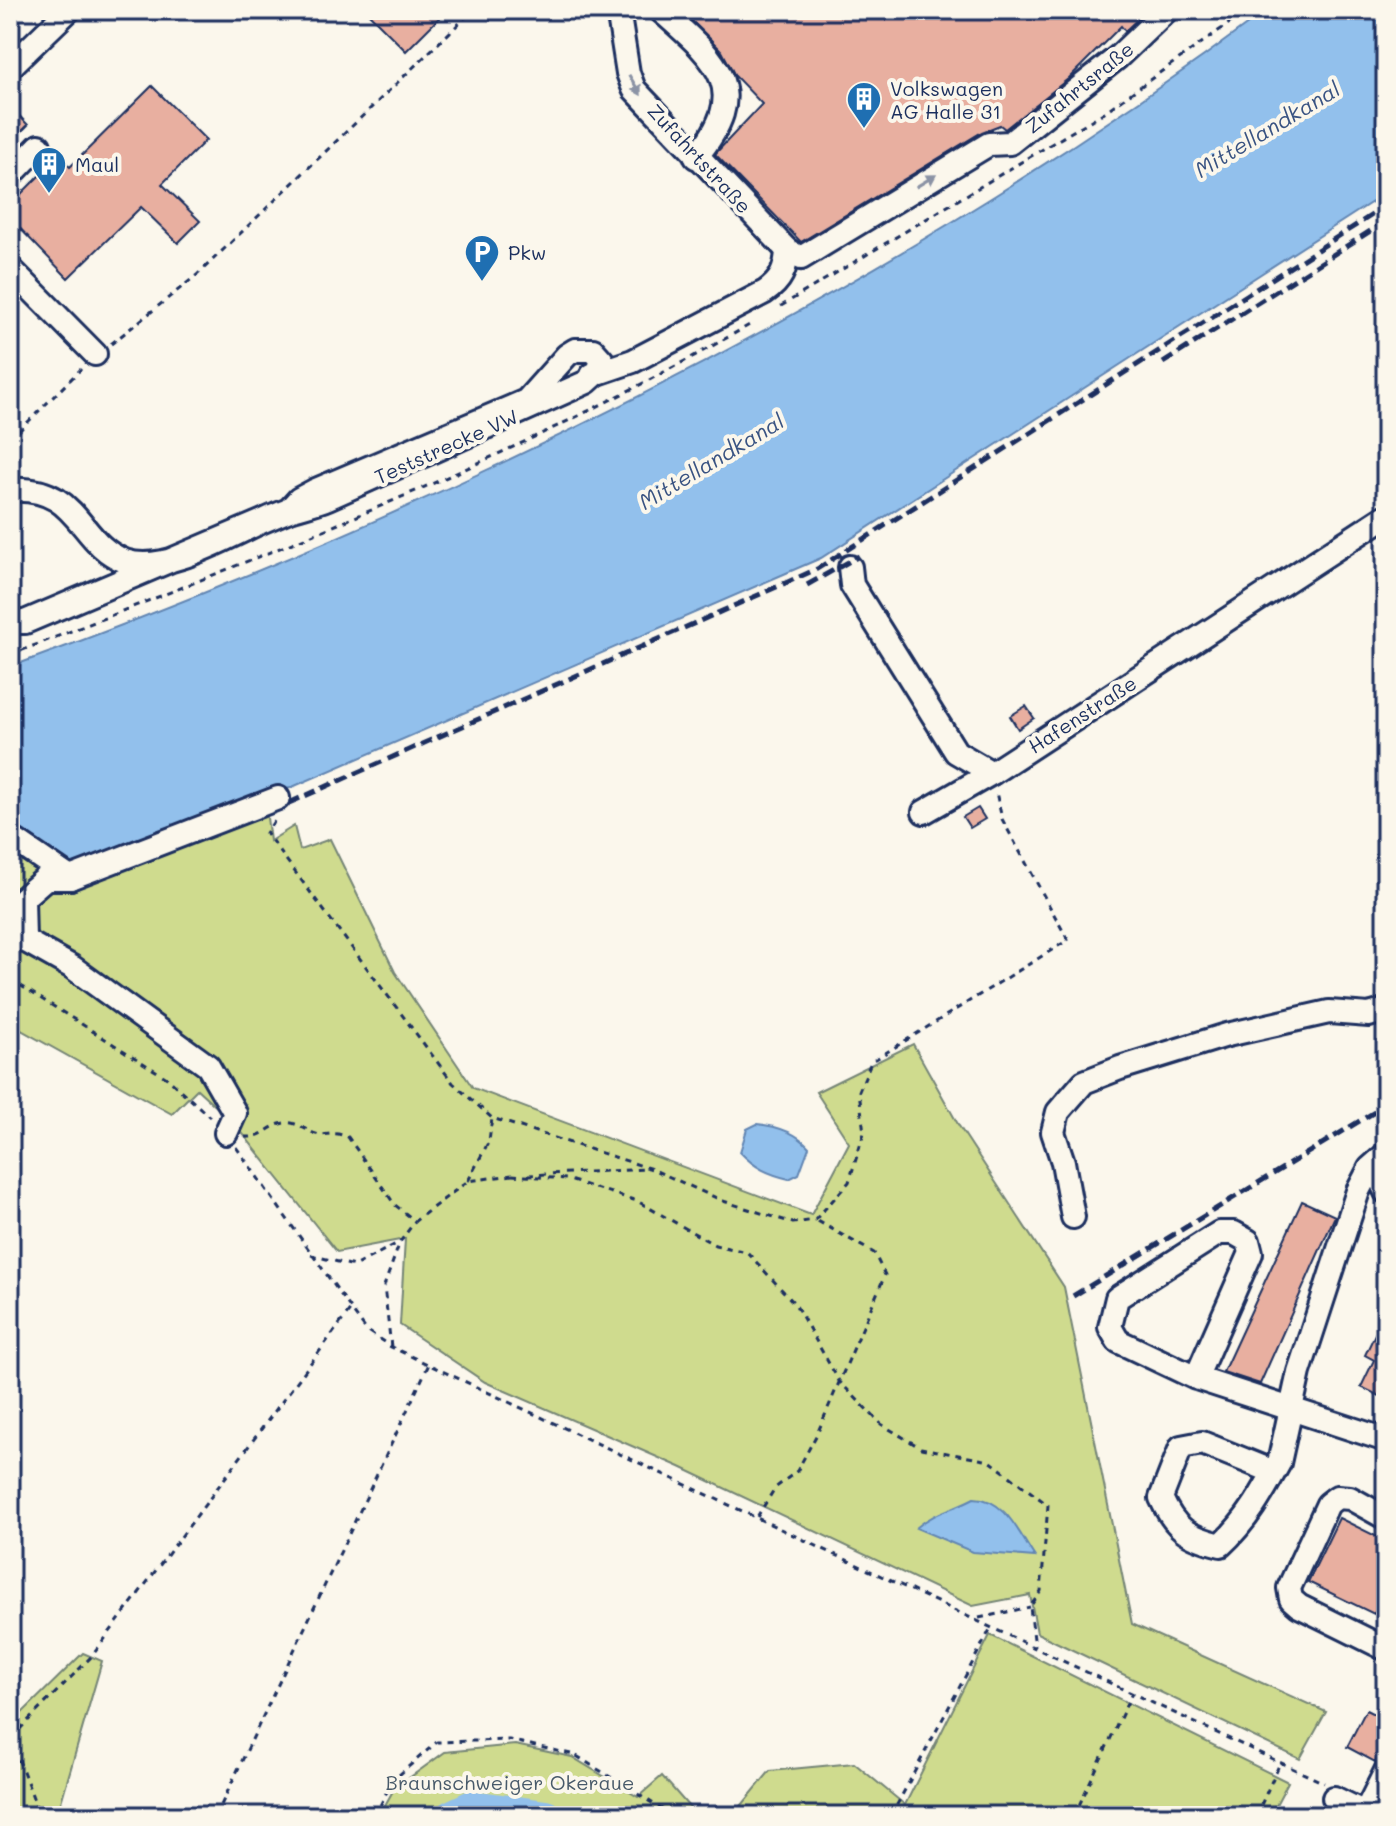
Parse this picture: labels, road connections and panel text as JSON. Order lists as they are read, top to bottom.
{
  "streets": {
    "street": [
      "Zufahrtsraße",
      "Zufahrtstraße",
      "Teststrecke VW",
      "Hafenstraße"
    ]
  },
  "crossings": [
    ["Zufahrtsraße", "Zufahrtstraße"],
    ["Zufahrtsraße", "Teststrecke VW"],
    ["Zufahrtstraße", "Teststrecke VW"]
  ],
  "one_way": ["Zufahrtsraße"],
  "water": ["Mittellandkanal"],
  "parks": ["Braunschweiger Okeraue"],
  "places": {
    "building": ["Volkswagen AG Halle 31", "Maul"],
    "parking": ["Pkw"]
  }
}
